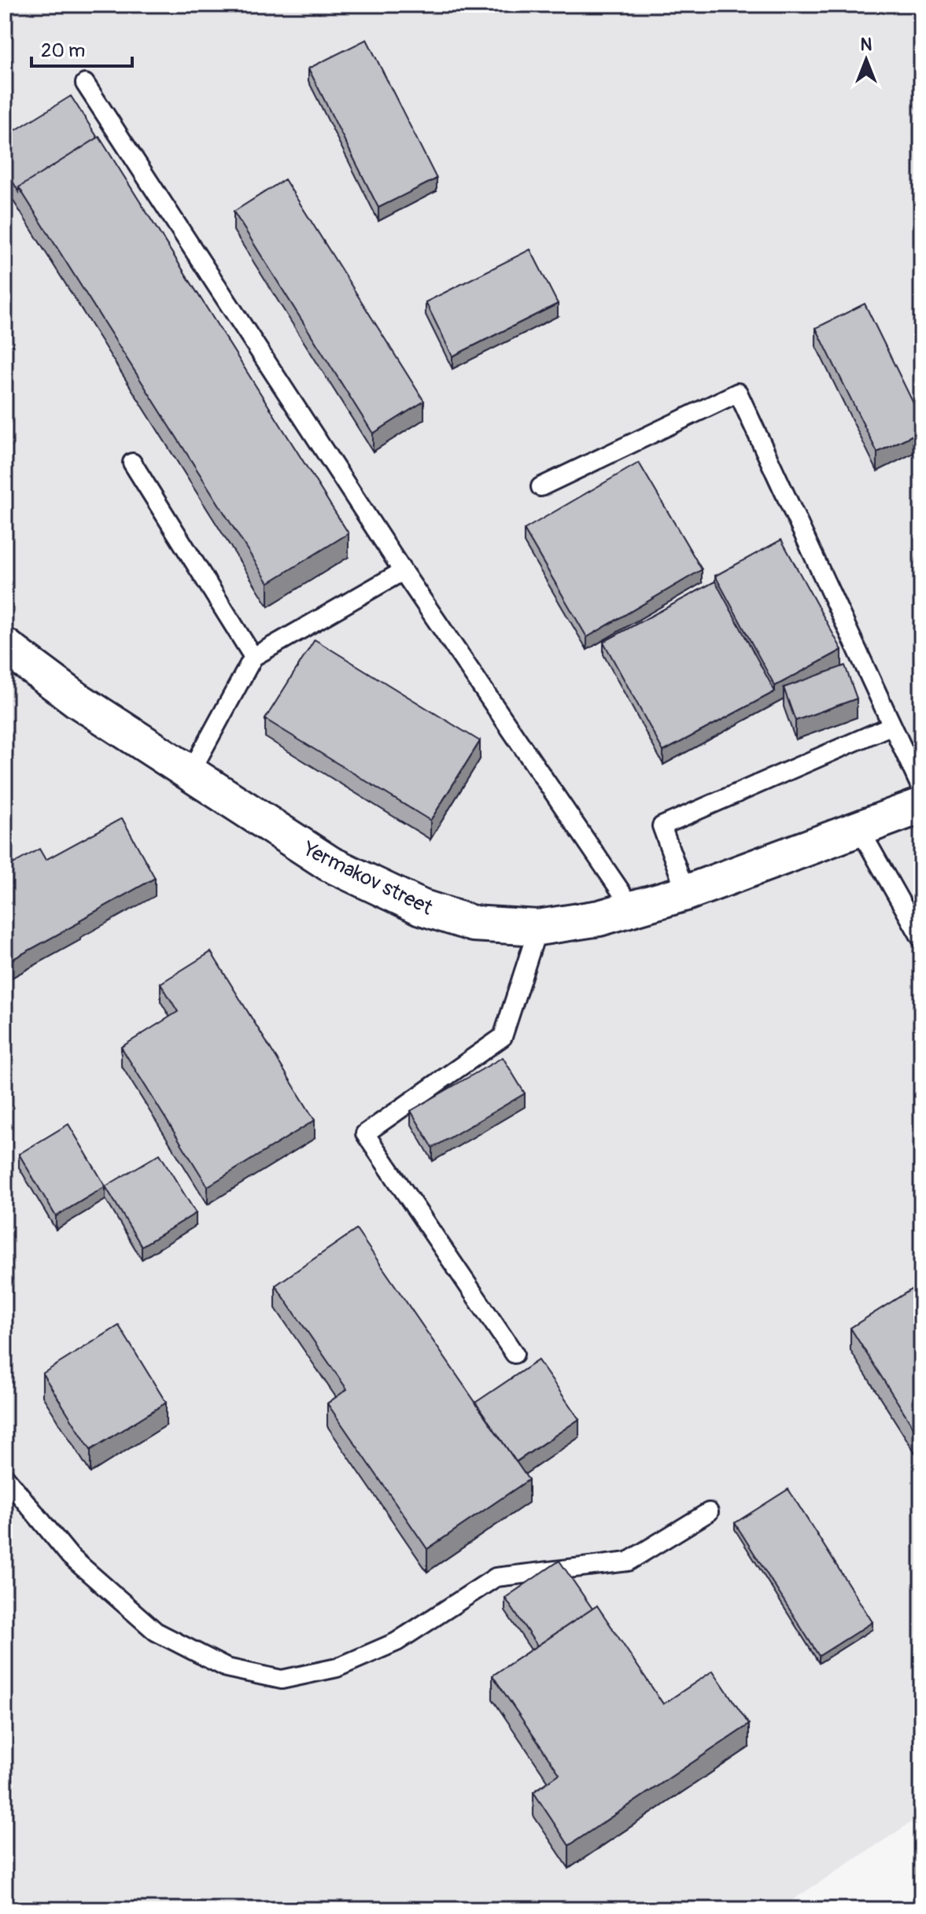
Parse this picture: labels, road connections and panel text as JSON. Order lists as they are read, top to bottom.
{
  "streets": {
    "street": ["Yermakov street"]
  },
  "scale_bar": "20 m",
  "north": "top"
}
